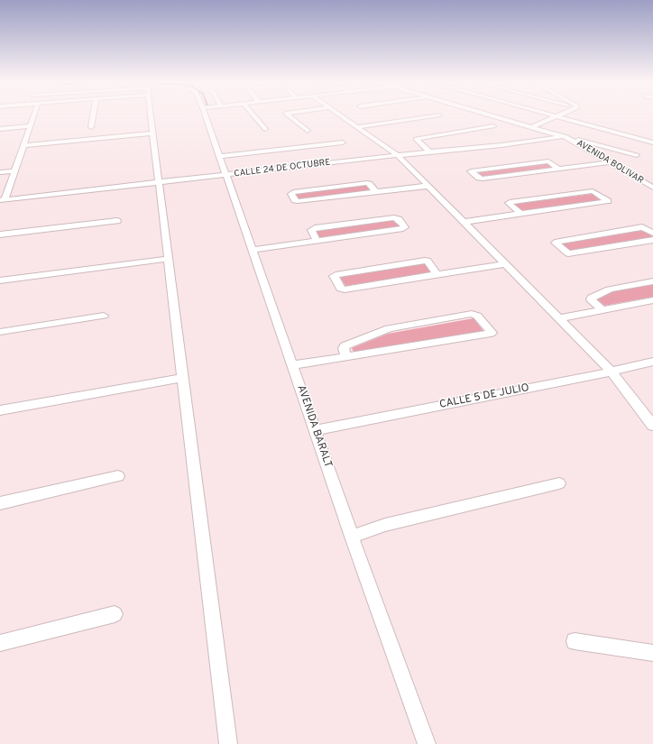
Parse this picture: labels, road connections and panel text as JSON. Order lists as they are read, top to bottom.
{
  "streets": {
    "street": [
      "AVENIDA BOLIVAR",
      "CALLE 24 DE OCTUBRE",
      "CALLE 5 DE JULIO",
      "AVENIDA BARALT"
    ]
  },
  "crossings": [
    ["AVENIDA BOLIVAR", "CALLE 24 DE OCTUBRE"],
    ["CALLE 24 DE OCTUBRE", "AVENIDA BARALT"],
    ["CALLE 5 DE JULIO", "AVENIDA BARALT"]
  ]
}
